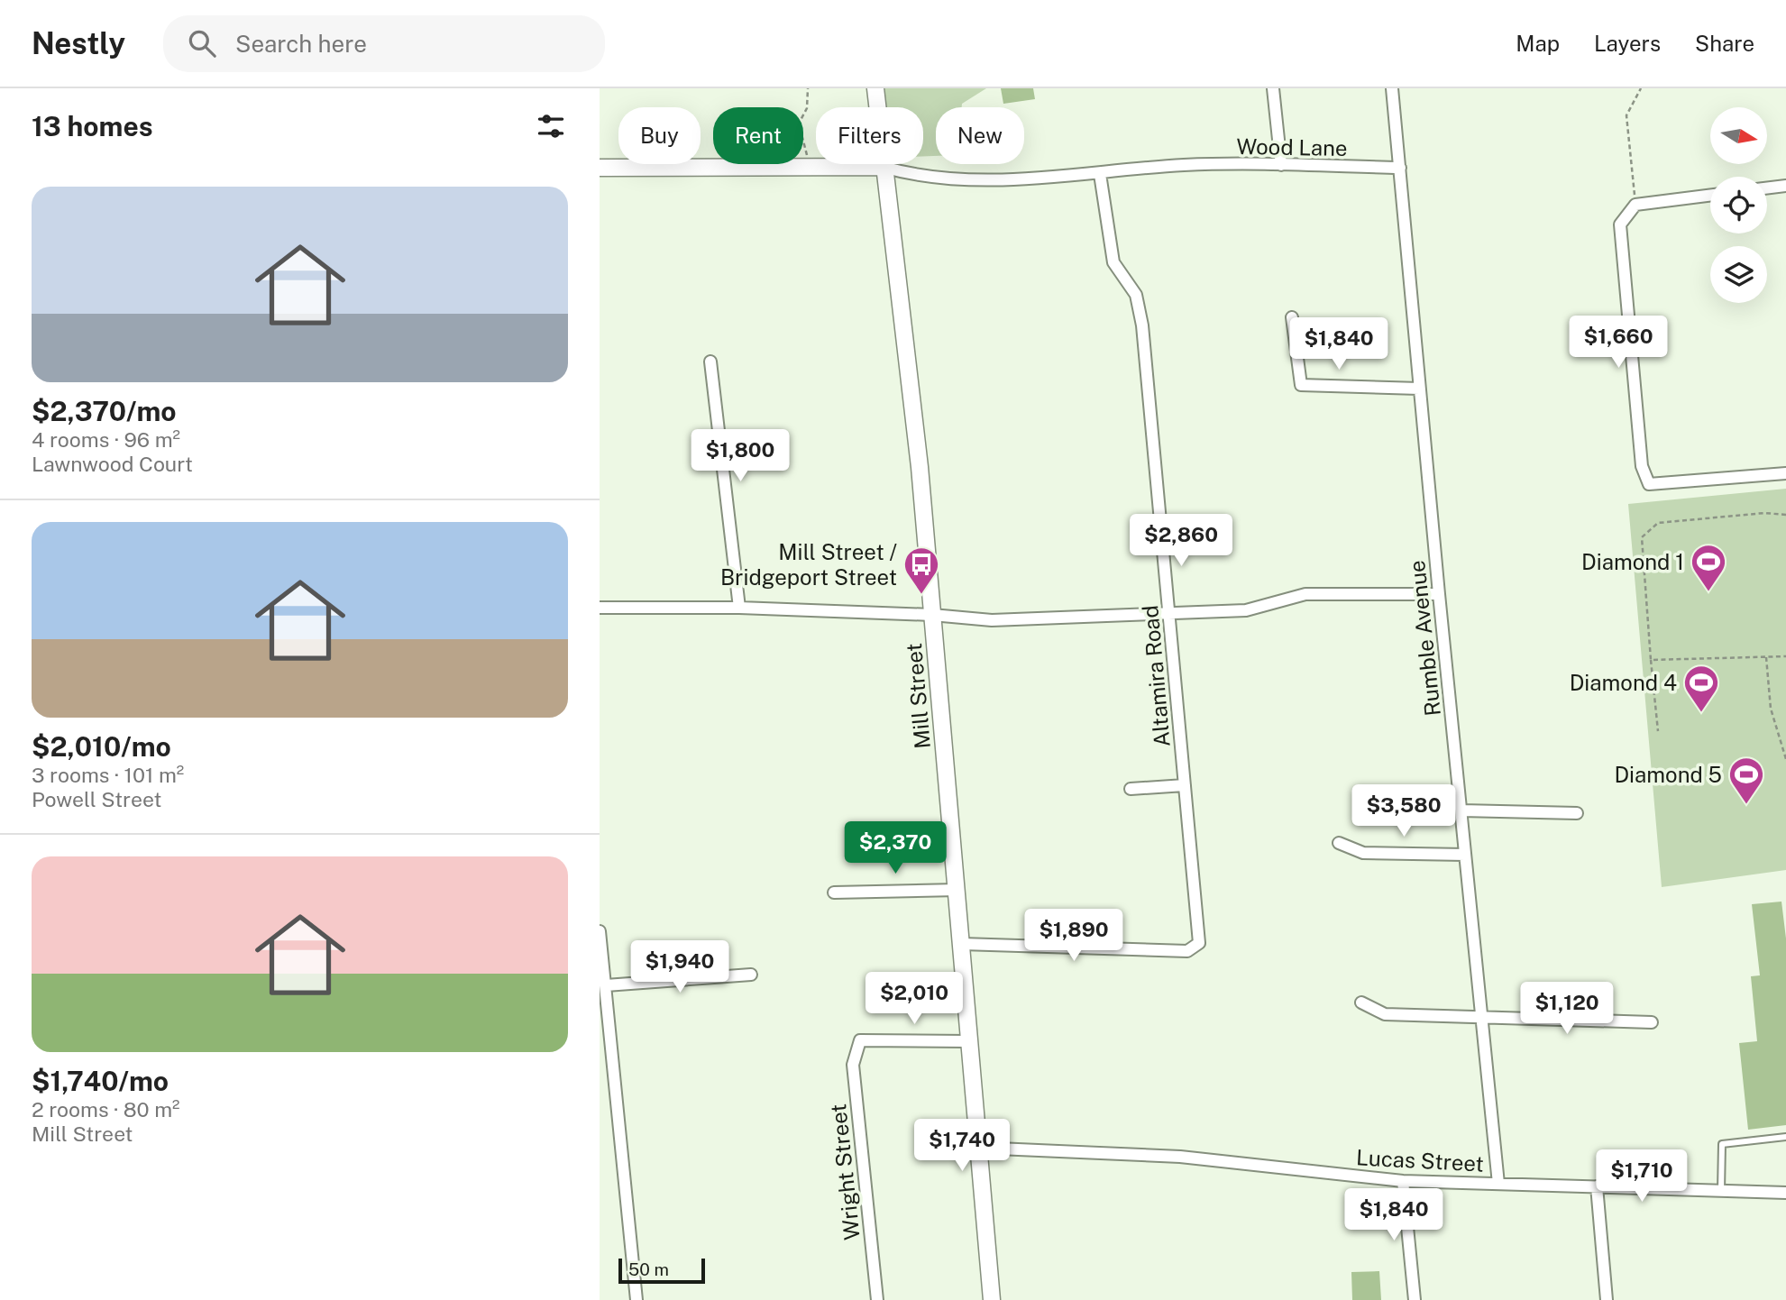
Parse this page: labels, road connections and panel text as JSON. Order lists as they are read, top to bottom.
{
  "streets": {
    "street": [
      "Wood Lane",
      "Rumble Avenue",
      "Altamira Road",
      "Mill Street",
      "Lucas Street",
      "Wright Street"
    ]
  },
  "crossings": [
    ["Wood Lane", "Rumble Avenue"],
    ["Wood Lane", "Altamira Road"],
    ["Wood Lane", "Mill Street"],
    ["Rumble Avenue", "Lucas Street"],
    ["Altamira Road", "Mill Street"],
    ["Mill Street", "Lucas Street"],
    ["Mill Street", "Wright Street"]
  ],
  "places": {
    "sports": ["Diamond 1", "Diamond 4", "Diamond 5"],
    "bus stop": ["Mill Street / Bridgeport Street"]
  },
  "scale_bar": "50 m",
  "north": "right",
  "page": {
    "header": "Nestly",
    "search": "Search here",
    "nav": ["Map", "Layers", "Share"],
    "heading": "13 homes",
    "chip": [
      "Buy",
      "Rent",
      "Filters",
      "New"
    ],
    "list": [
      {
        "name": "$2,370/mo",
        "note": "4 rooms · 96 m² · Lawnwood Court"
      },
      {
        "name": "$2,010/mo",
        "note": "3 rooms · 101 m² · Powell Street"
      },
      {
        "name": "$1,740/mo",
        "note": "2 rooms · 80 m² · Mill Street"
      }
    ],
    "price": [
      "$1,660",
      "$1,840",
      "$1,800",
      "$2,860",
      "$3,580",
      "$2,370",
      "$1,890",
      "$1,940",
      "$2,010",
      "$1,120",
      "$1,740",
      "$1,710",
      "$1,840"
    ],
    "scale": "50 m"
  }
}
